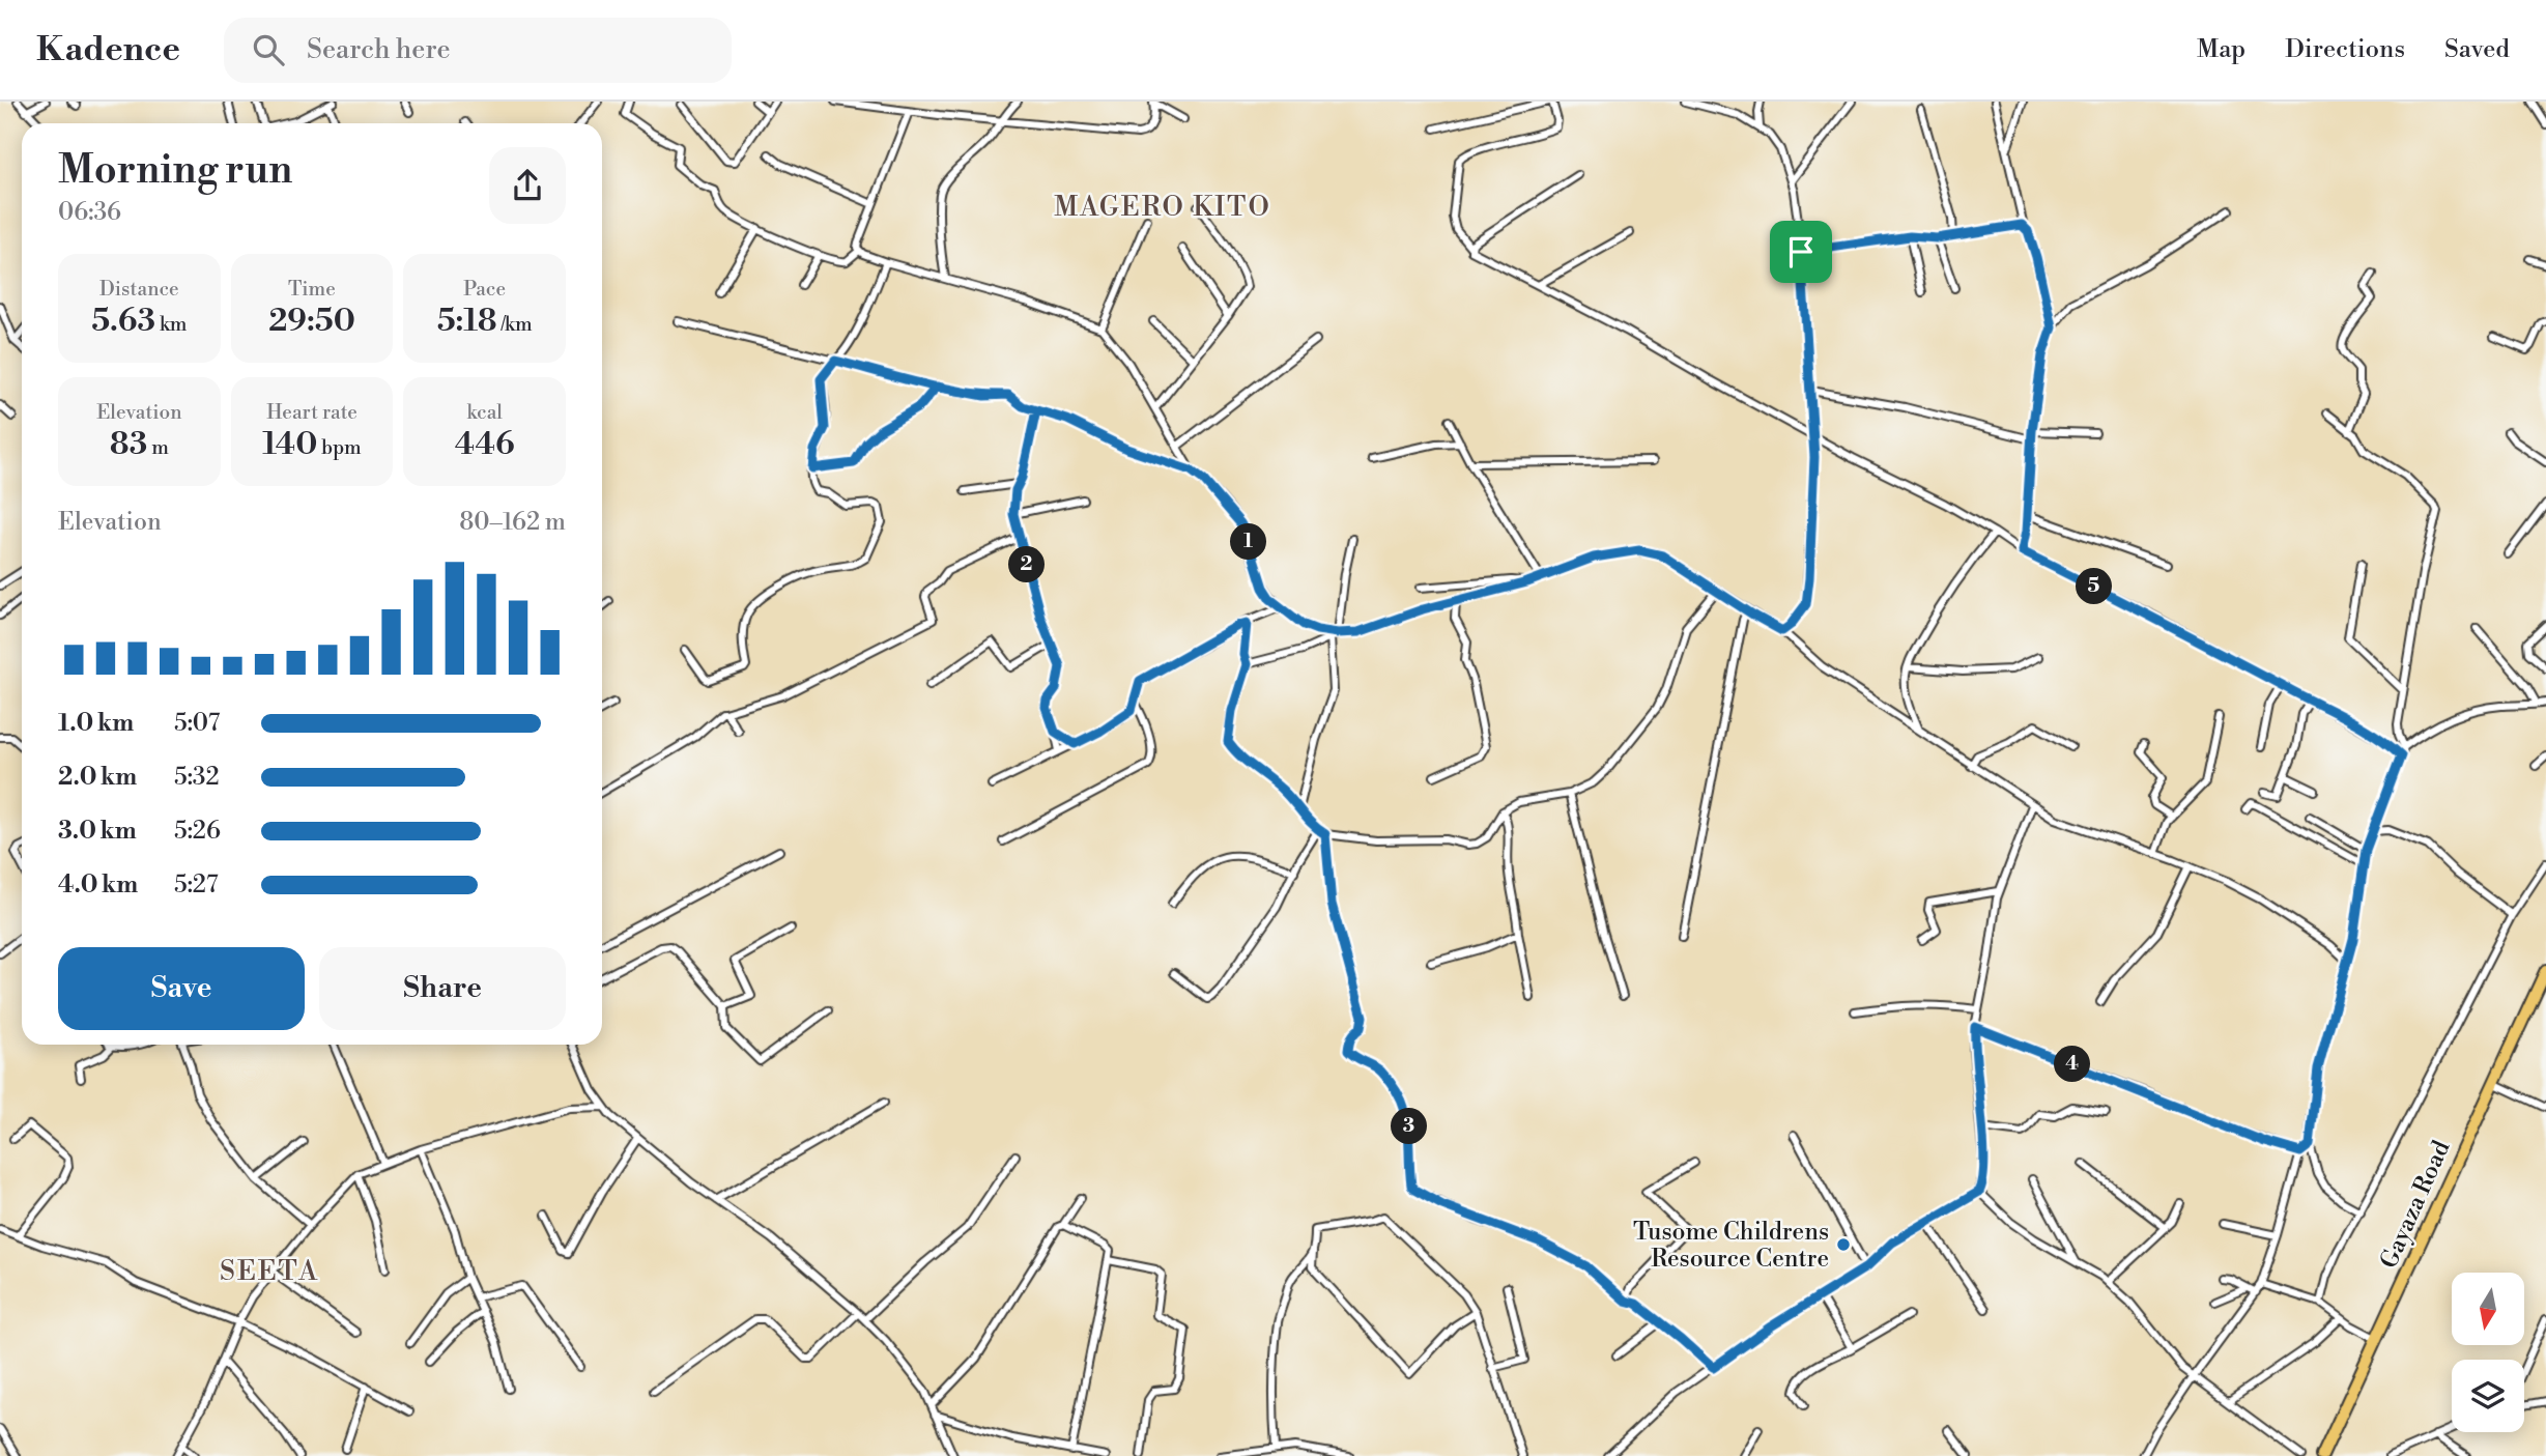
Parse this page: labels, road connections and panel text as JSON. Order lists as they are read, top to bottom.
{
  "streets": {
    "main road": ["Gayaza Road"]
  },
  "districts": ["MAGERO KITO", "SEETA"],
  "places": ["Tusome Childrens Resource Centre"],
  "north": "bottom",
  "page": {
    "header": "Kadence",
    "search": "Search here",
    "nav": ["Map", "Directions", "Saved"],
    "heading": ["Morning run", "06:36"],
    "stats": [
      ["Distance", "5.63 km"],
      ["Time", "29:50"],
      ["Pace", "5:18 /km"],
      ["Elevation", "83 m"],
      ["Heart rate", "140 bpm"],
      ["kcal", "446"]
    ],
    "chart": ["Elevation", "80–162 m"],
    "pins": [
      "1",
      "2",
      "5",
      "4",
      "3"
    ],
    "list": [
      {
        "name": "1.0 km",
        "note": "5:07"
      },
      {
        "name": "2.0 km",
        "note": "5:32"
      },
      {
        "name": "3.0 km",
        "note": "5:26"
      },
      {
        "name": "4.0 km",
        "note": "5:27"
      }
    ],
    "buttons": ["Save", "Share"]
  }
}
